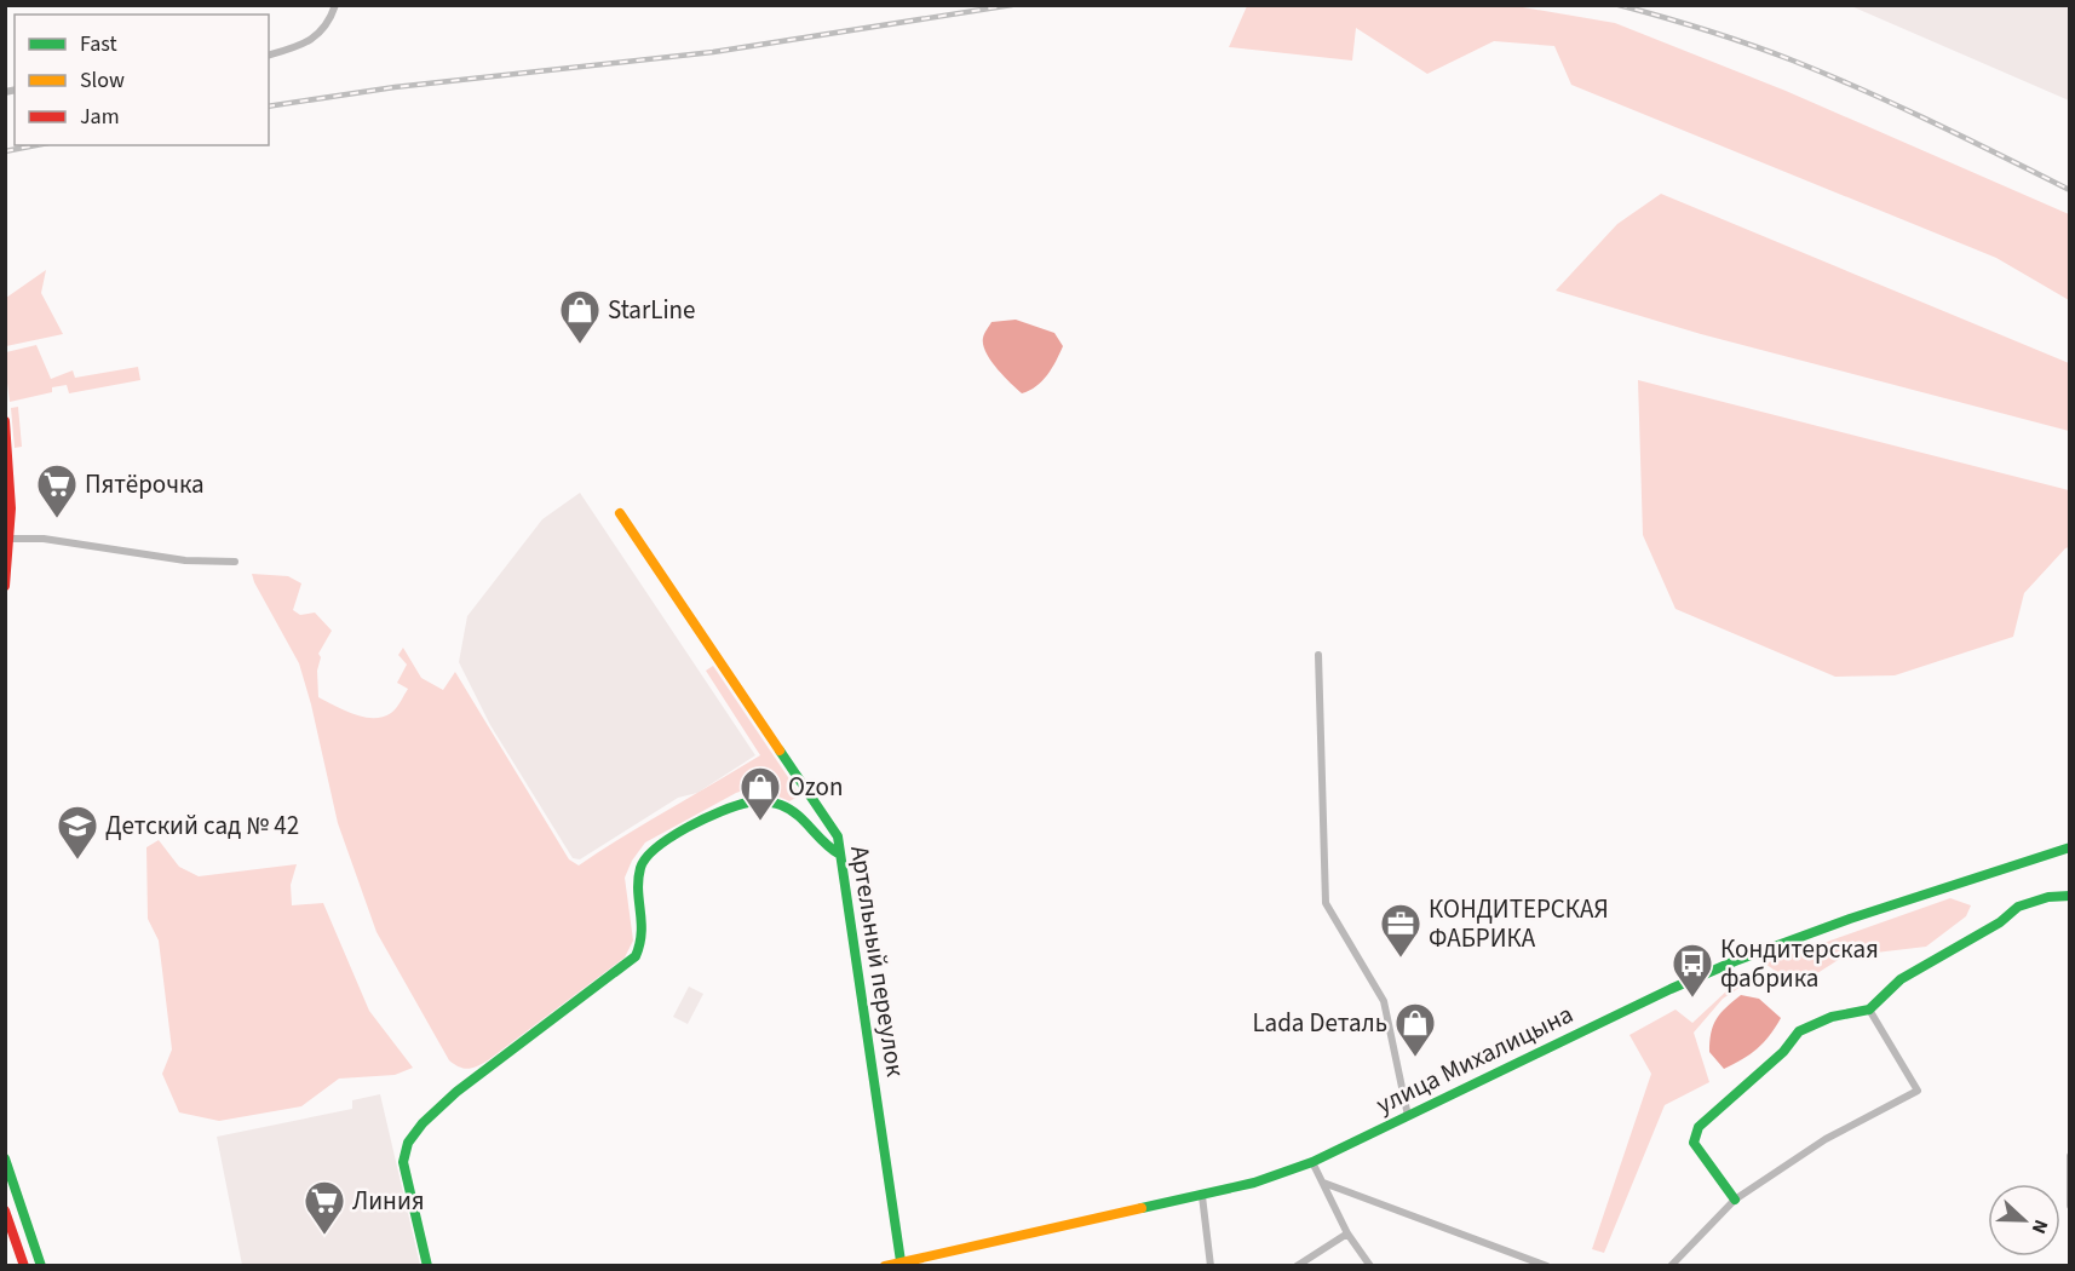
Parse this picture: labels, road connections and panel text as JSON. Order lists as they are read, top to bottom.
{
  "streets": {
    "street": ["Артельный переулок", "улица Михалицына"]
  },
  "crossings": [
    ["Артельный переулок", "улица Михалицына"]
  ],
  "places": {
    "shop": ["StarLine", "Ozon", "Lada Dеталь"],
    "supermarket": ["Пятёрочка", "Линия"],
    "school or university": ["Детский сад № 42"],
    "office": ["КОНДИТЕРСКАЯ ФАБРИКА"],
    "bus stop": ["Кондитерская фабрика"]
  },
  "legend": ["Fast", "Slow", "Jam"],
  "north": "right"
}
